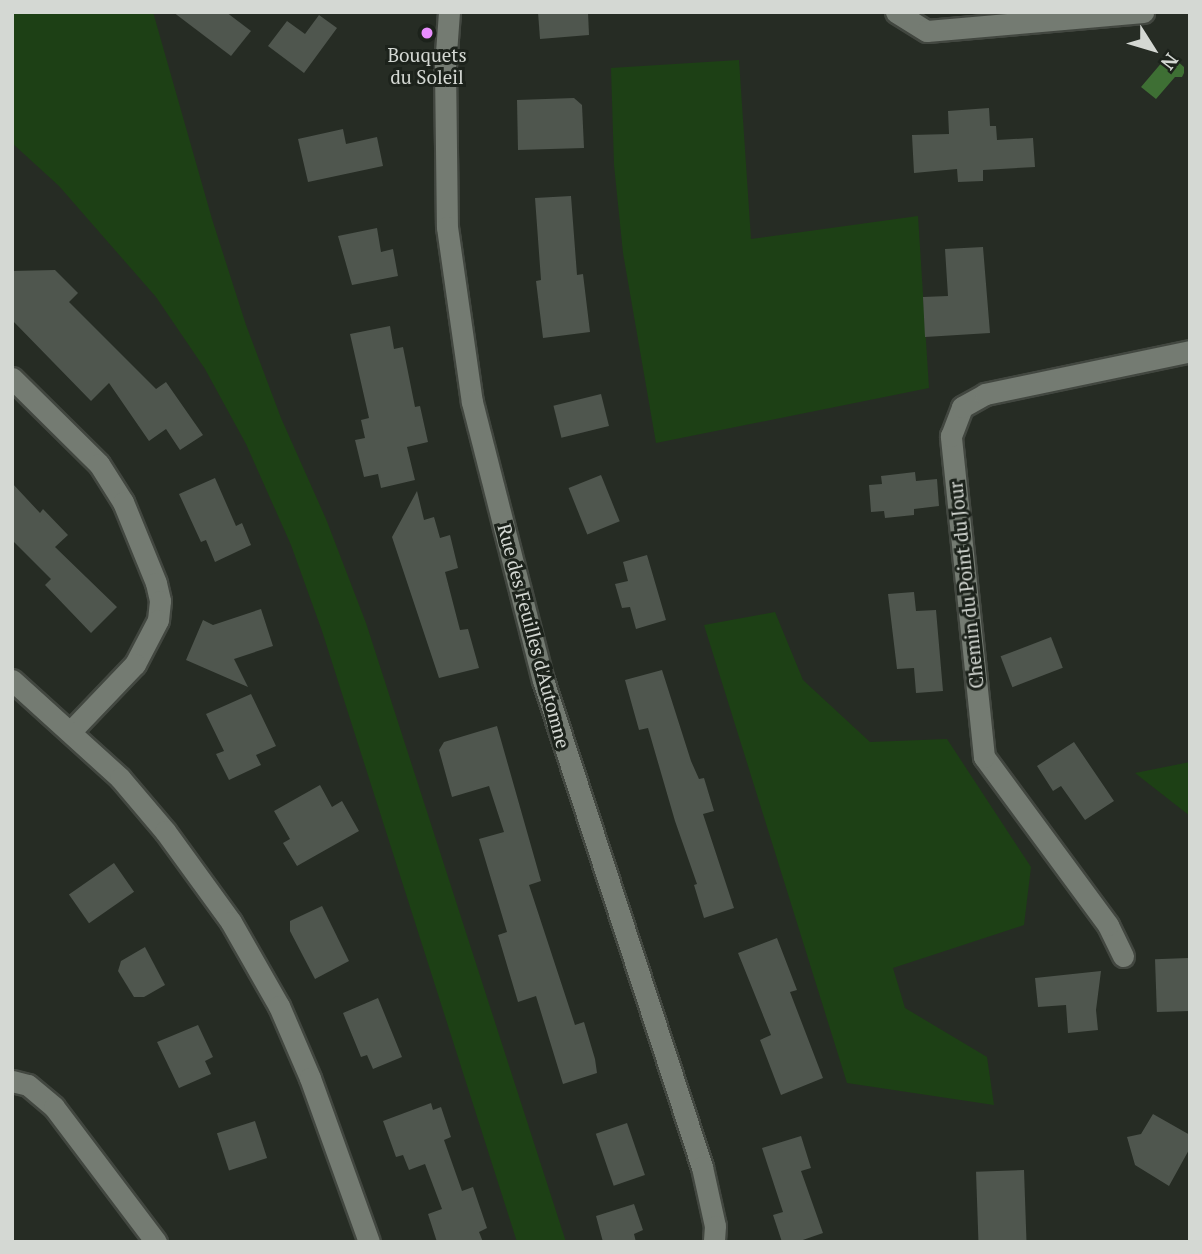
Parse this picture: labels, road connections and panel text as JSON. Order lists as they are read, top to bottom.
{
  "streets": {
    "street": ["Chemin du Point du Jour", "Rue des Feuilles d'Automne"]
  },
  "places": ["Bouquets du Soleil"],
  "north": "bottom right"
}
